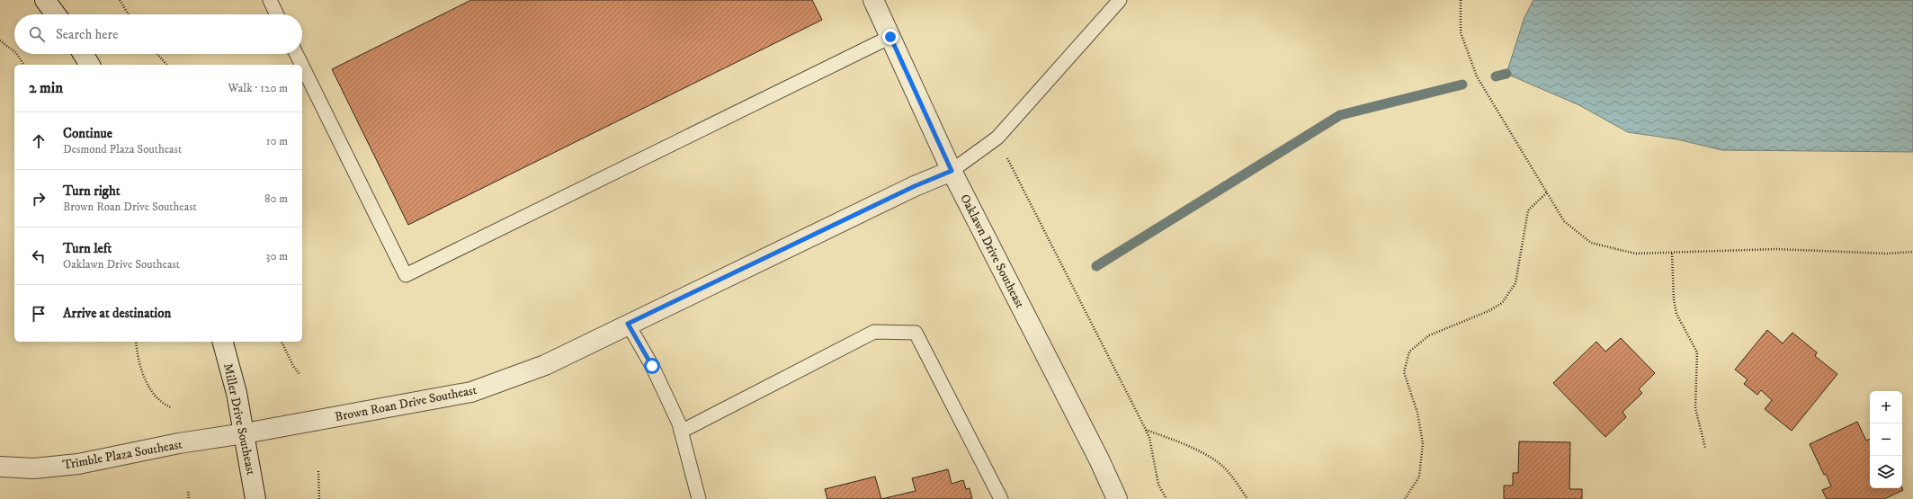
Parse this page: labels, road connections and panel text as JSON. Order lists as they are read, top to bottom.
{
  "streets": {
    "street": [
      "Oaklawn Drive Southeast",
      "Brown Roan Drive Southeast",
      "Miller Drive Southeast",
      "Trimble Plaza Southeast"
    ]
  },
  "crossings": [
    ["Oaklawn Drive Southeast", "Brown Roan Drive Southeast"],
    ["Brown Roan Drive Southeast", "Miller Drive Southeast"],
    ["Brown Roan Drive Southeast", "Trimble Plaza Southeast"],
    ["Miller Drive Southeast", "Trimble Plaza Southeast"]
  ],
  "page": {
    "search": "Search here",
    "heading": ["2 min", "Walk · 120 m"],
    "list": [
      ["Continue", "Desmond Plaza Southeast", "10 m"],
      ["Turn right", "Brown Roan Drive Southeast", "80 m"],
      ["Turn left", "Oaklawn Drive Southeast", "30 m"],
      "Arrive at destination"
    ],
    "map_buttons": ["+", "−"]
  }
}
